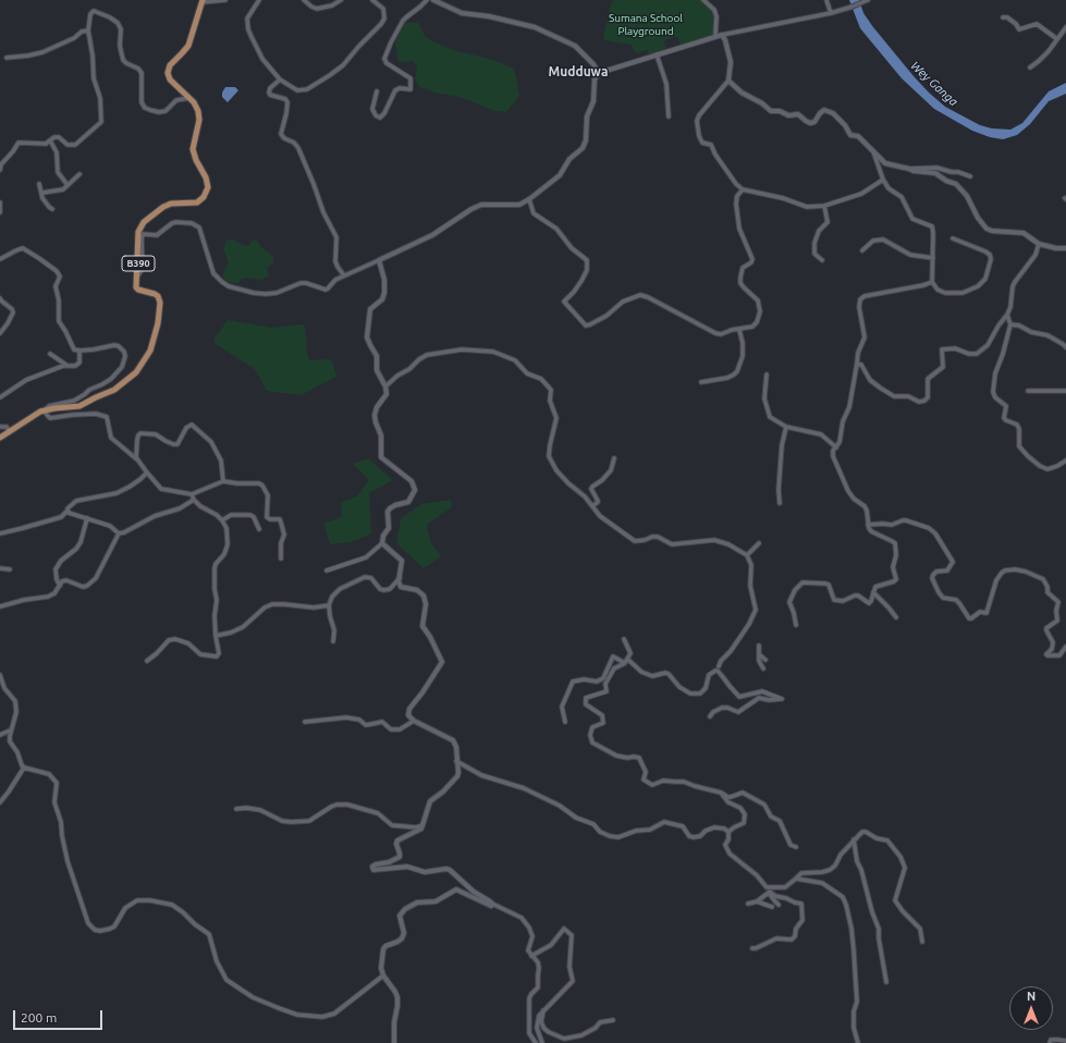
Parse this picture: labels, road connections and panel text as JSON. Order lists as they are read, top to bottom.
{
  "streets": {
    "main road": ["B390"]
  },
  "districts": ["Mudduwa"],
  "water": ["Wey Ganga"],
  "parks": ["Sumana School Playground"],
  "scale_bar": "200 m",
  "north": "top"
}
